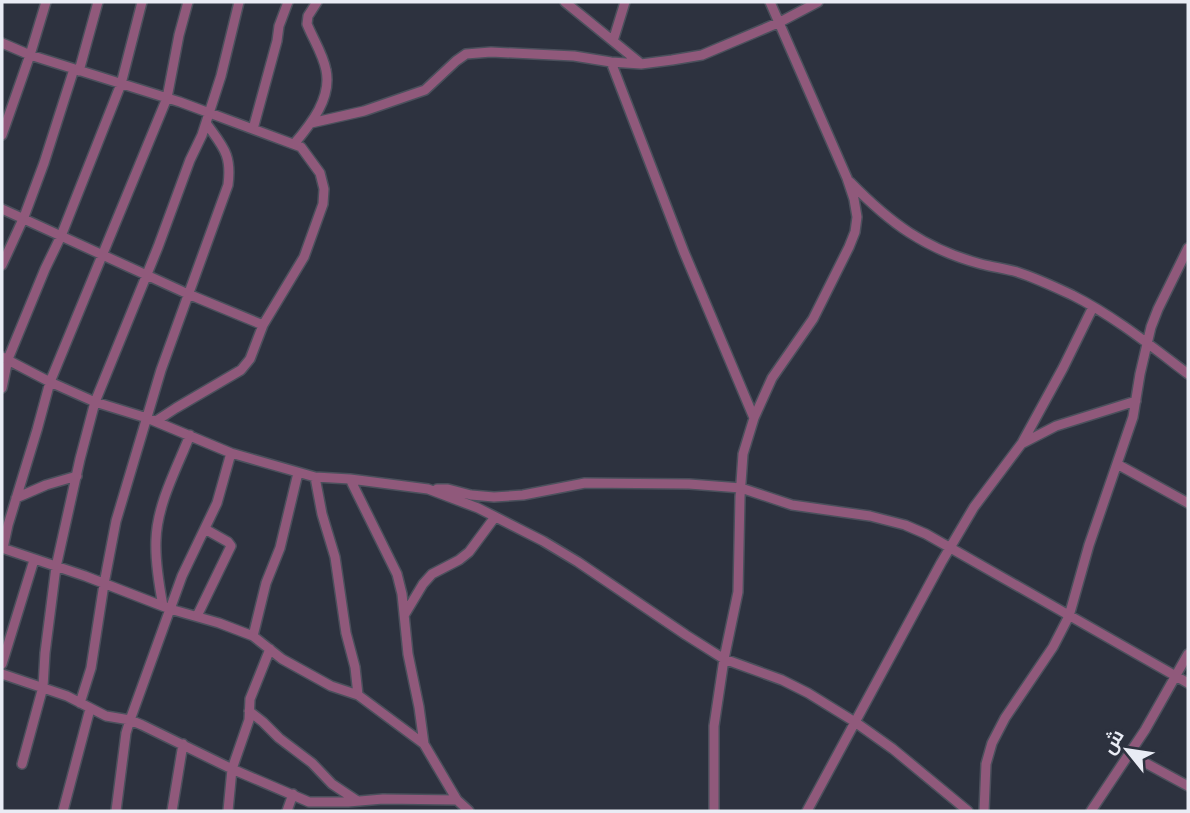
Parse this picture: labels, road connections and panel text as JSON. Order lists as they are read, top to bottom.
{
  "north": "top left"
}
